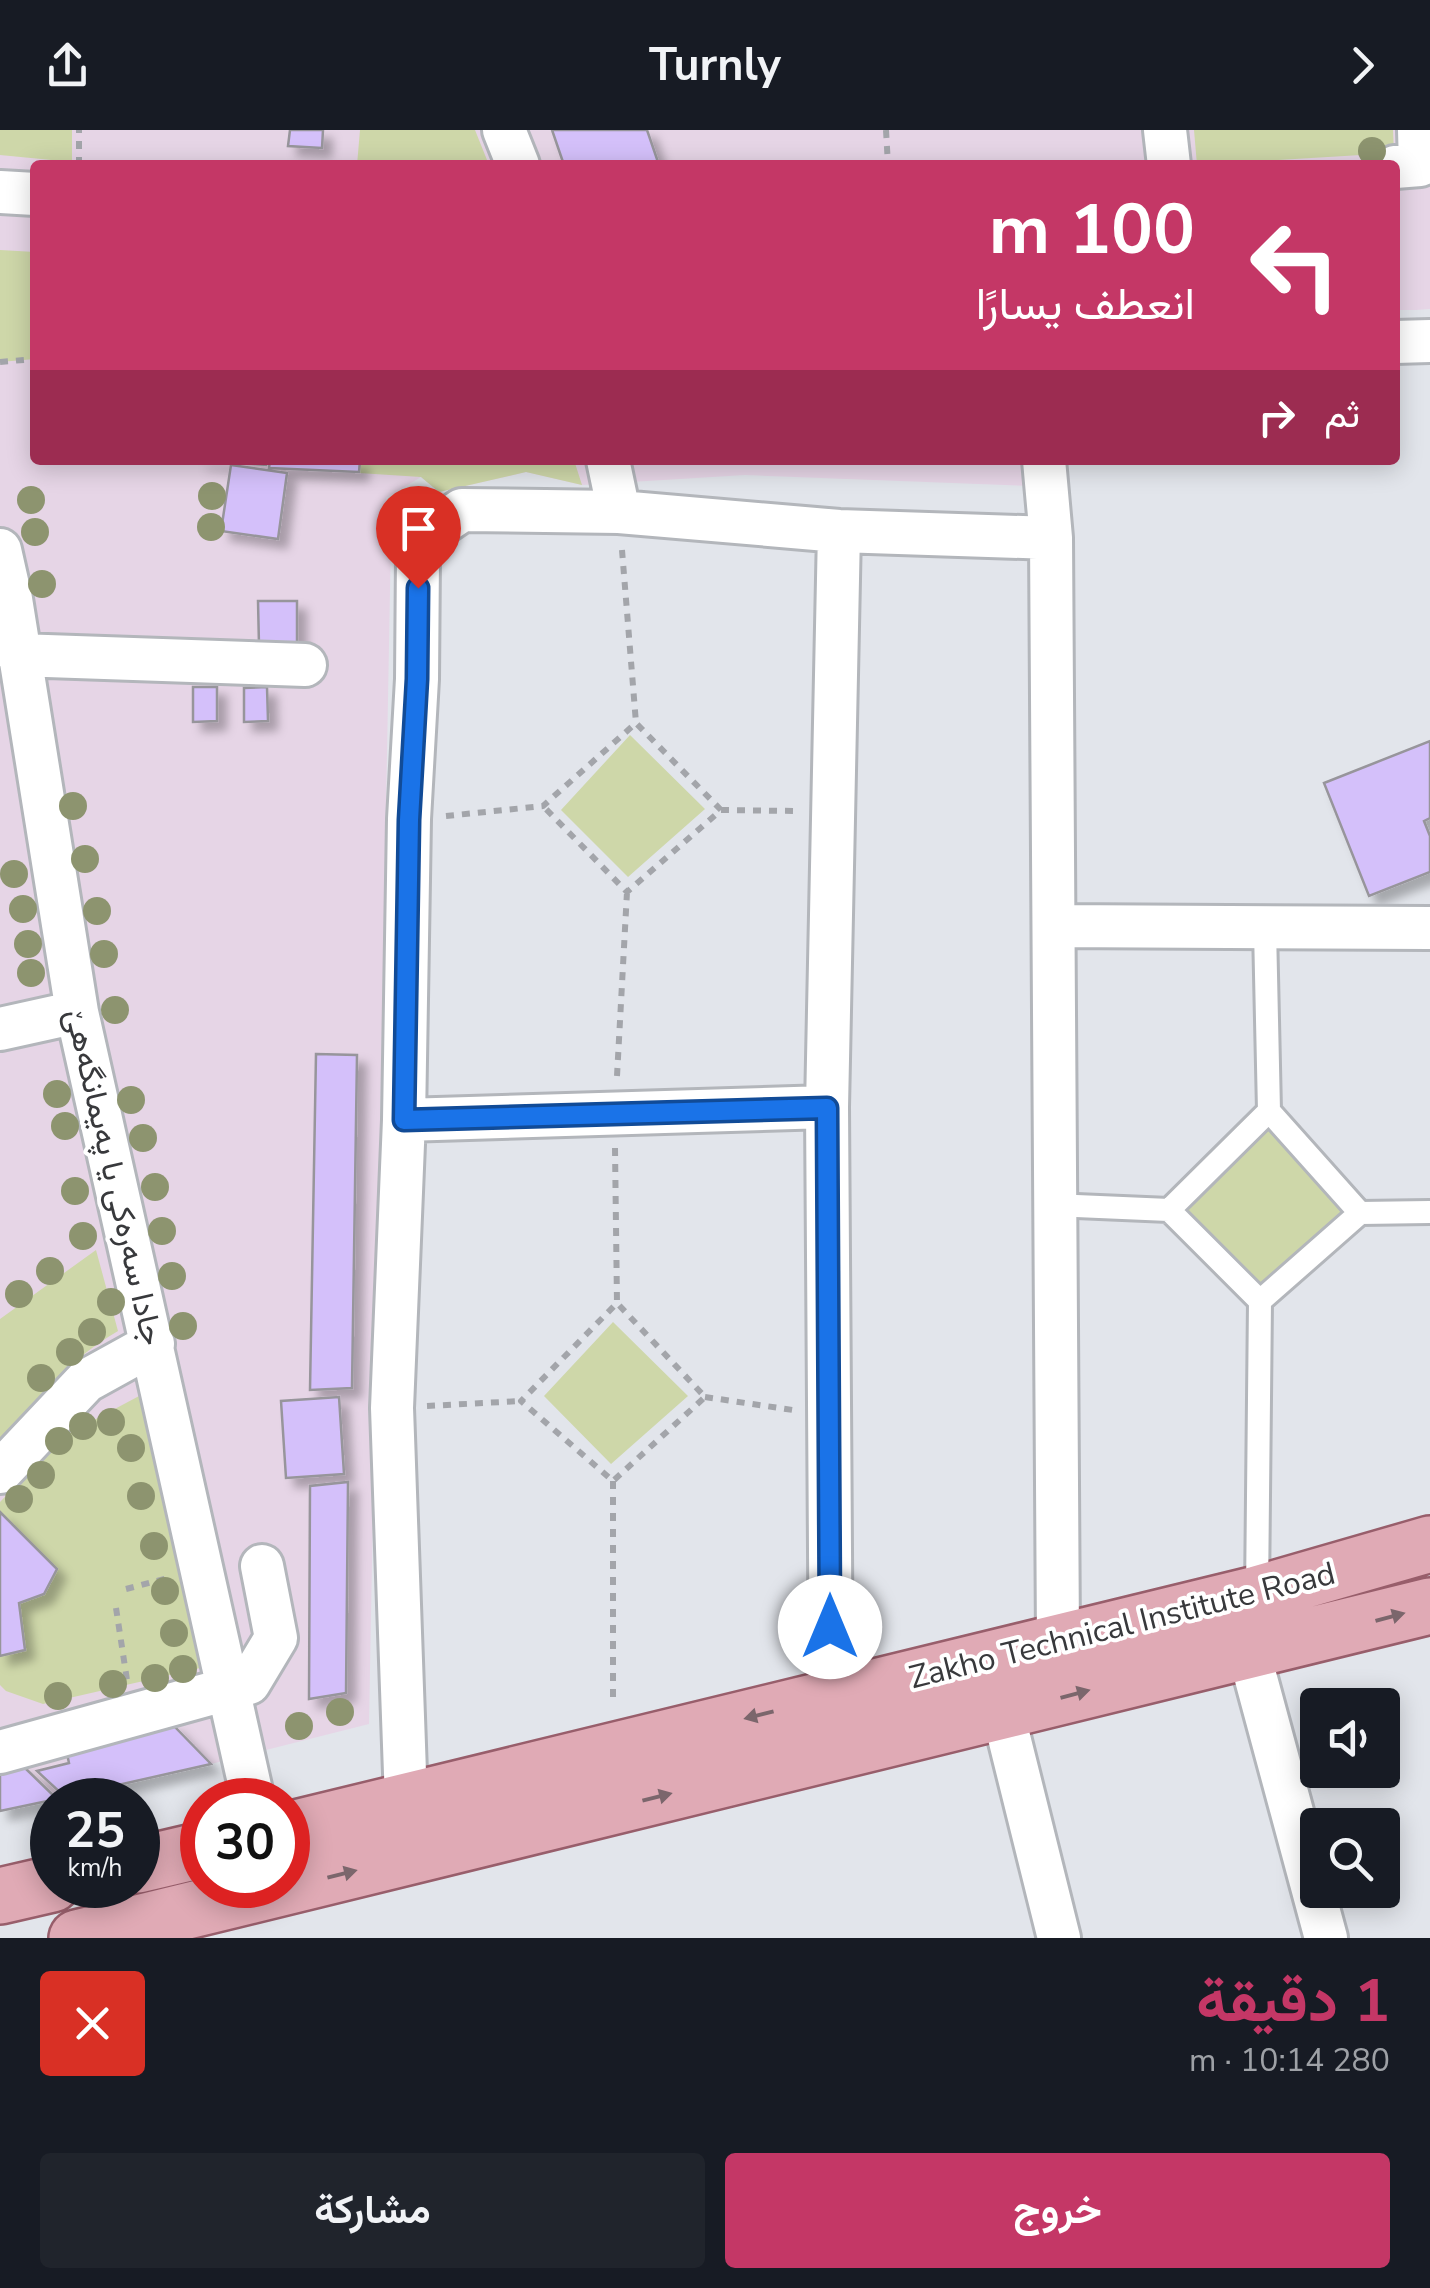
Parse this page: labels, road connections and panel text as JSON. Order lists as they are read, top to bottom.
{
  "streets": {
    "main road": ["Zakho Technical Institute Road"],
    "street": ["جادا سه‌ره‌كى يا په‌يمانگه‌هێ"]
  },
  "page": {
    "header": "Turnly",
    "turn": ["100 m", "انعطف يسارًا"],
    "then": "ثم",
    "speed": "25 km/h",
    "limit": "30",
    "heading": ["1 دقيقة", "280 m · 10:14"],
    "buttons": ["خروج", "مشاركة"]
  }
}
